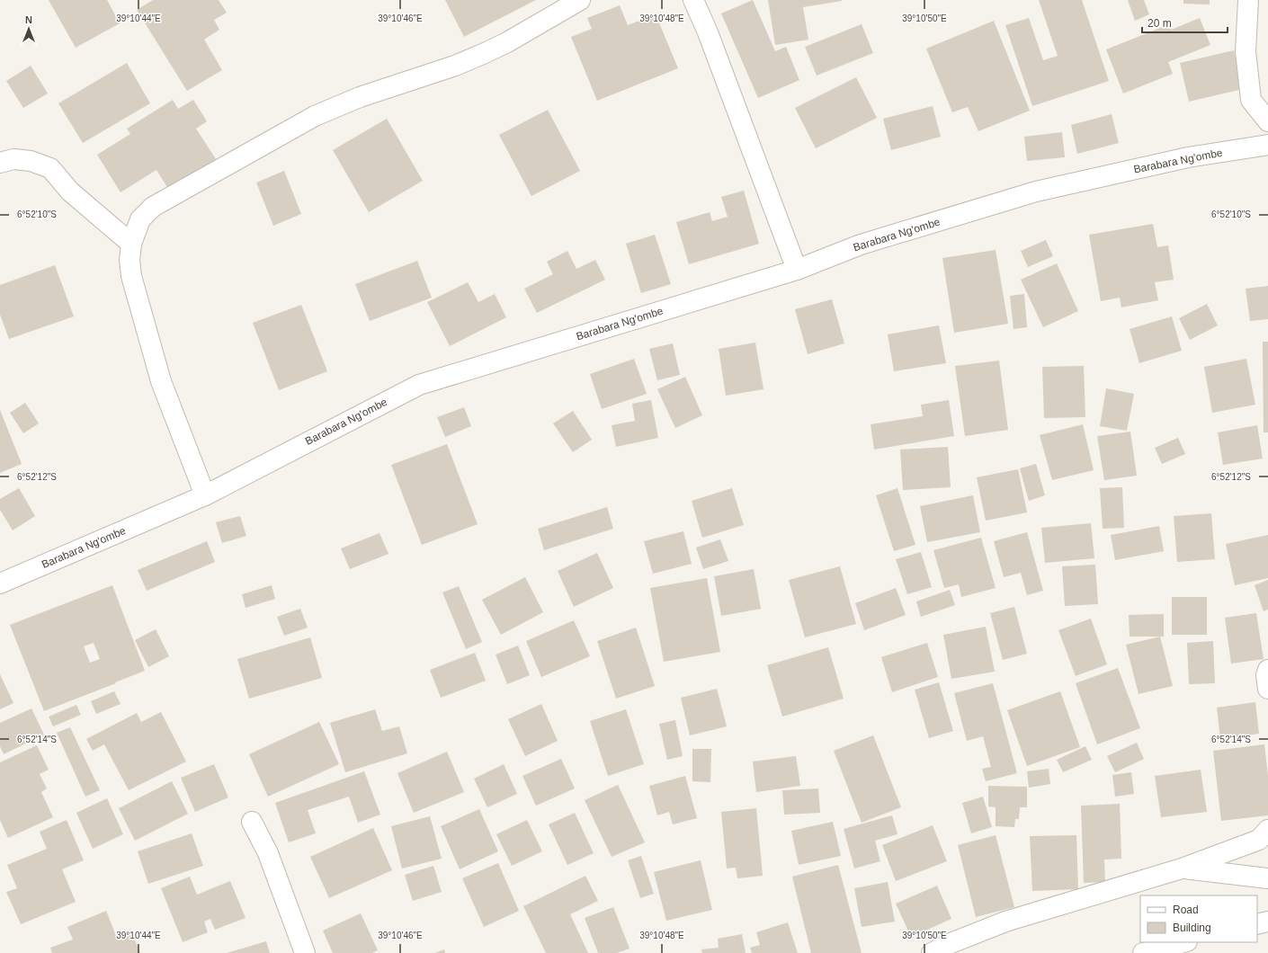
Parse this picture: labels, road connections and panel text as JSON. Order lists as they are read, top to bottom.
{
  "streets": {
    "street": ["Barabara Ng'ombe"]
  },
  "legend": ["Road", "Building"],
  "scale_bar": "20 m",
  "north": "top",
  "coordinates": [
    "39°10'44\"E",
    "39°10'46\"E",
    "39°10'48\"E",
    "39°10'50\"E",
    "6°52'10\"S",
    "6°52'12\"S",
    "6°52'14\"S"
  ]
}
